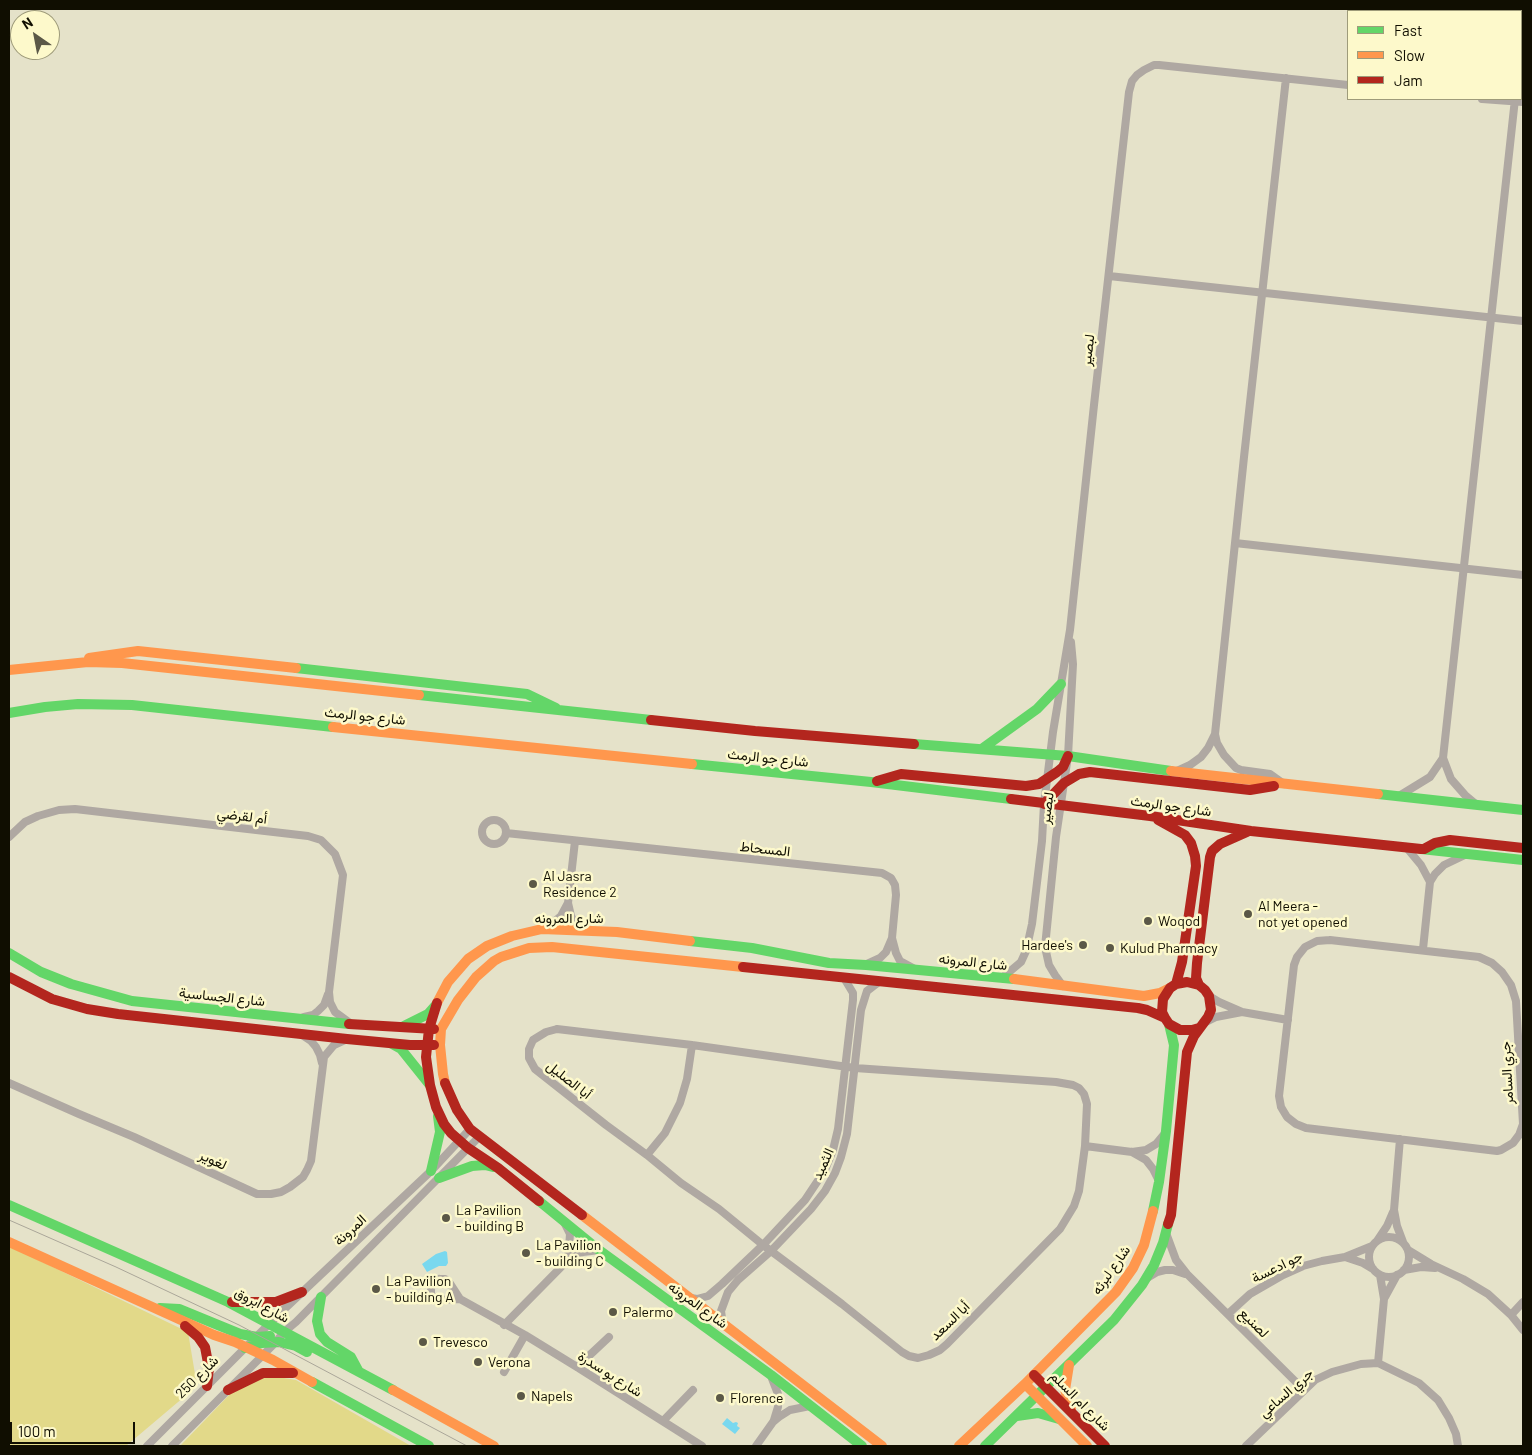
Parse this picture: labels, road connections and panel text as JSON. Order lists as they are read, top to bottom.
{
  "streets": {
    "street": [
      "لبصير",
      "شارع جو الرمث",
      "أم لقرضي",
      "المسحاط",
      "شارع المرونه",
      "شارع الجساسية",
      "جري السامر",
      "أبا الصليل",
      "لغوير",
      "الثميد",
      "المرونة",
      "جو ادعسة",
      "شارع لبرثه",
      "شارع ابروق",
      "أبا السعد",
      "لصنيع",
      "شارع بو سدرة",
      "شارع 250",
      "جري الساعي",
      "شارع ام السلم"
    ]
  },
  "crossings": [
    ["لبصير", "شارع جو الرمث"],
    ["لبصير", "شارع المرونه"],
    ["أم لقرضي", "شارع الجساسية"],
    ["المسحاط", "شارع المرونه"],
    ["شارع المرونه", "شارع الجساسية"],
    ["شارع المرونه", "الثميد"],
    ["شارع المرونه", "المرونة"],
    ["شارع المرونه", "شارع لبرثه"],
    ["شارع الجساسية", "لغوير"],
    ["أبا الصليل", "الثميد"],
    ["أبا الصليل", "أبا السعد"],
    ["الثميد", "أبا السعد"],
    ["المرونة", "شارع ابروق"],
    ["المرونة", "شارع 250"],
    ["جو ادعسة", "لصنيع"],
    ["شارع لبرثه", "شارع ام السلم"],
    ["لصنيع", "جري الساعي"]
  ],
  "places": [
    "Al Jasra Residence 2",
    "Al Meera - not yet opened",
    "Woqod",
    "Hardee's",
    "Kulud Pharmacy",
    "La Pavilion - building B",
    "La Pavilion - building C",
    "La Pavilion - building A",
    "Palermo",
    "Trevesco",
    "Verona",
    "Napels",
    "Florence"
  ],
  "legend": ["Fast", "Slow", "Jam"],
  "scale_bar": "100 m",
  "north": "top left"
}
